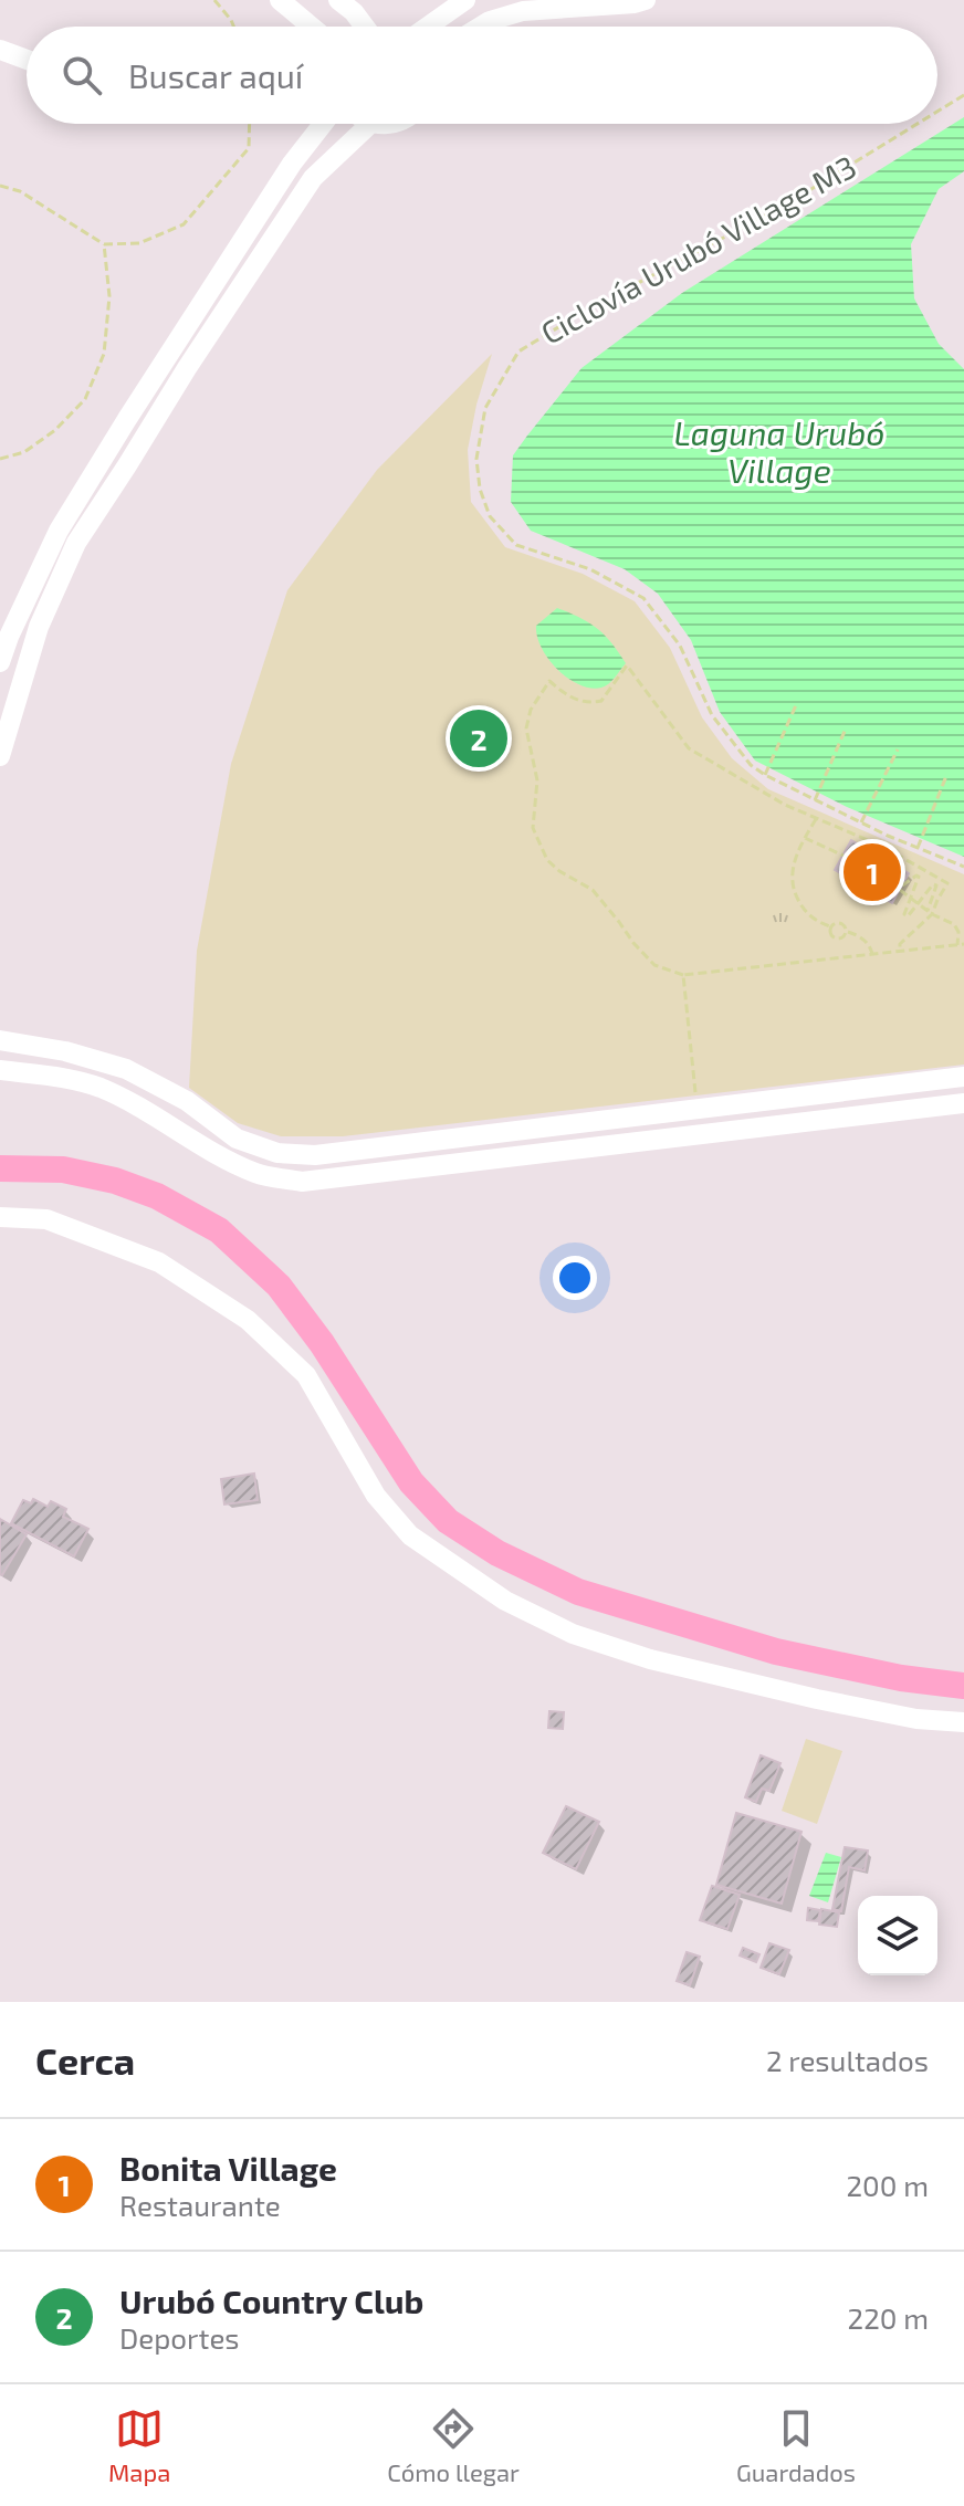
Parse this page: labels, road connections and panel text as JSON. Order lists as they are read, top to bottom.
{
  "streets": {
    "path": ["Ciclovía Urubó Village M3"]
  },
  "water": ["Laguna Urubó Village"],
  "page": {
    "search": "Buscar aquí",
    "pins": ["2", "1"],
    "heading": ["Cerca", "2 resultados"],
    "list": [
      {
        "mark": "1",
        "name": "Bonita Village",
        "note": "Restaurante",
        "value": "200 m"
      },
      {
        "mark": "2",
        "name": "Urubó Country Club",
        "note": "Deportes",
        "value": "220 m"
      }
    ],
    "nav": ["Mapa", "Cómo llegar", "Guardados"]
  }
}
